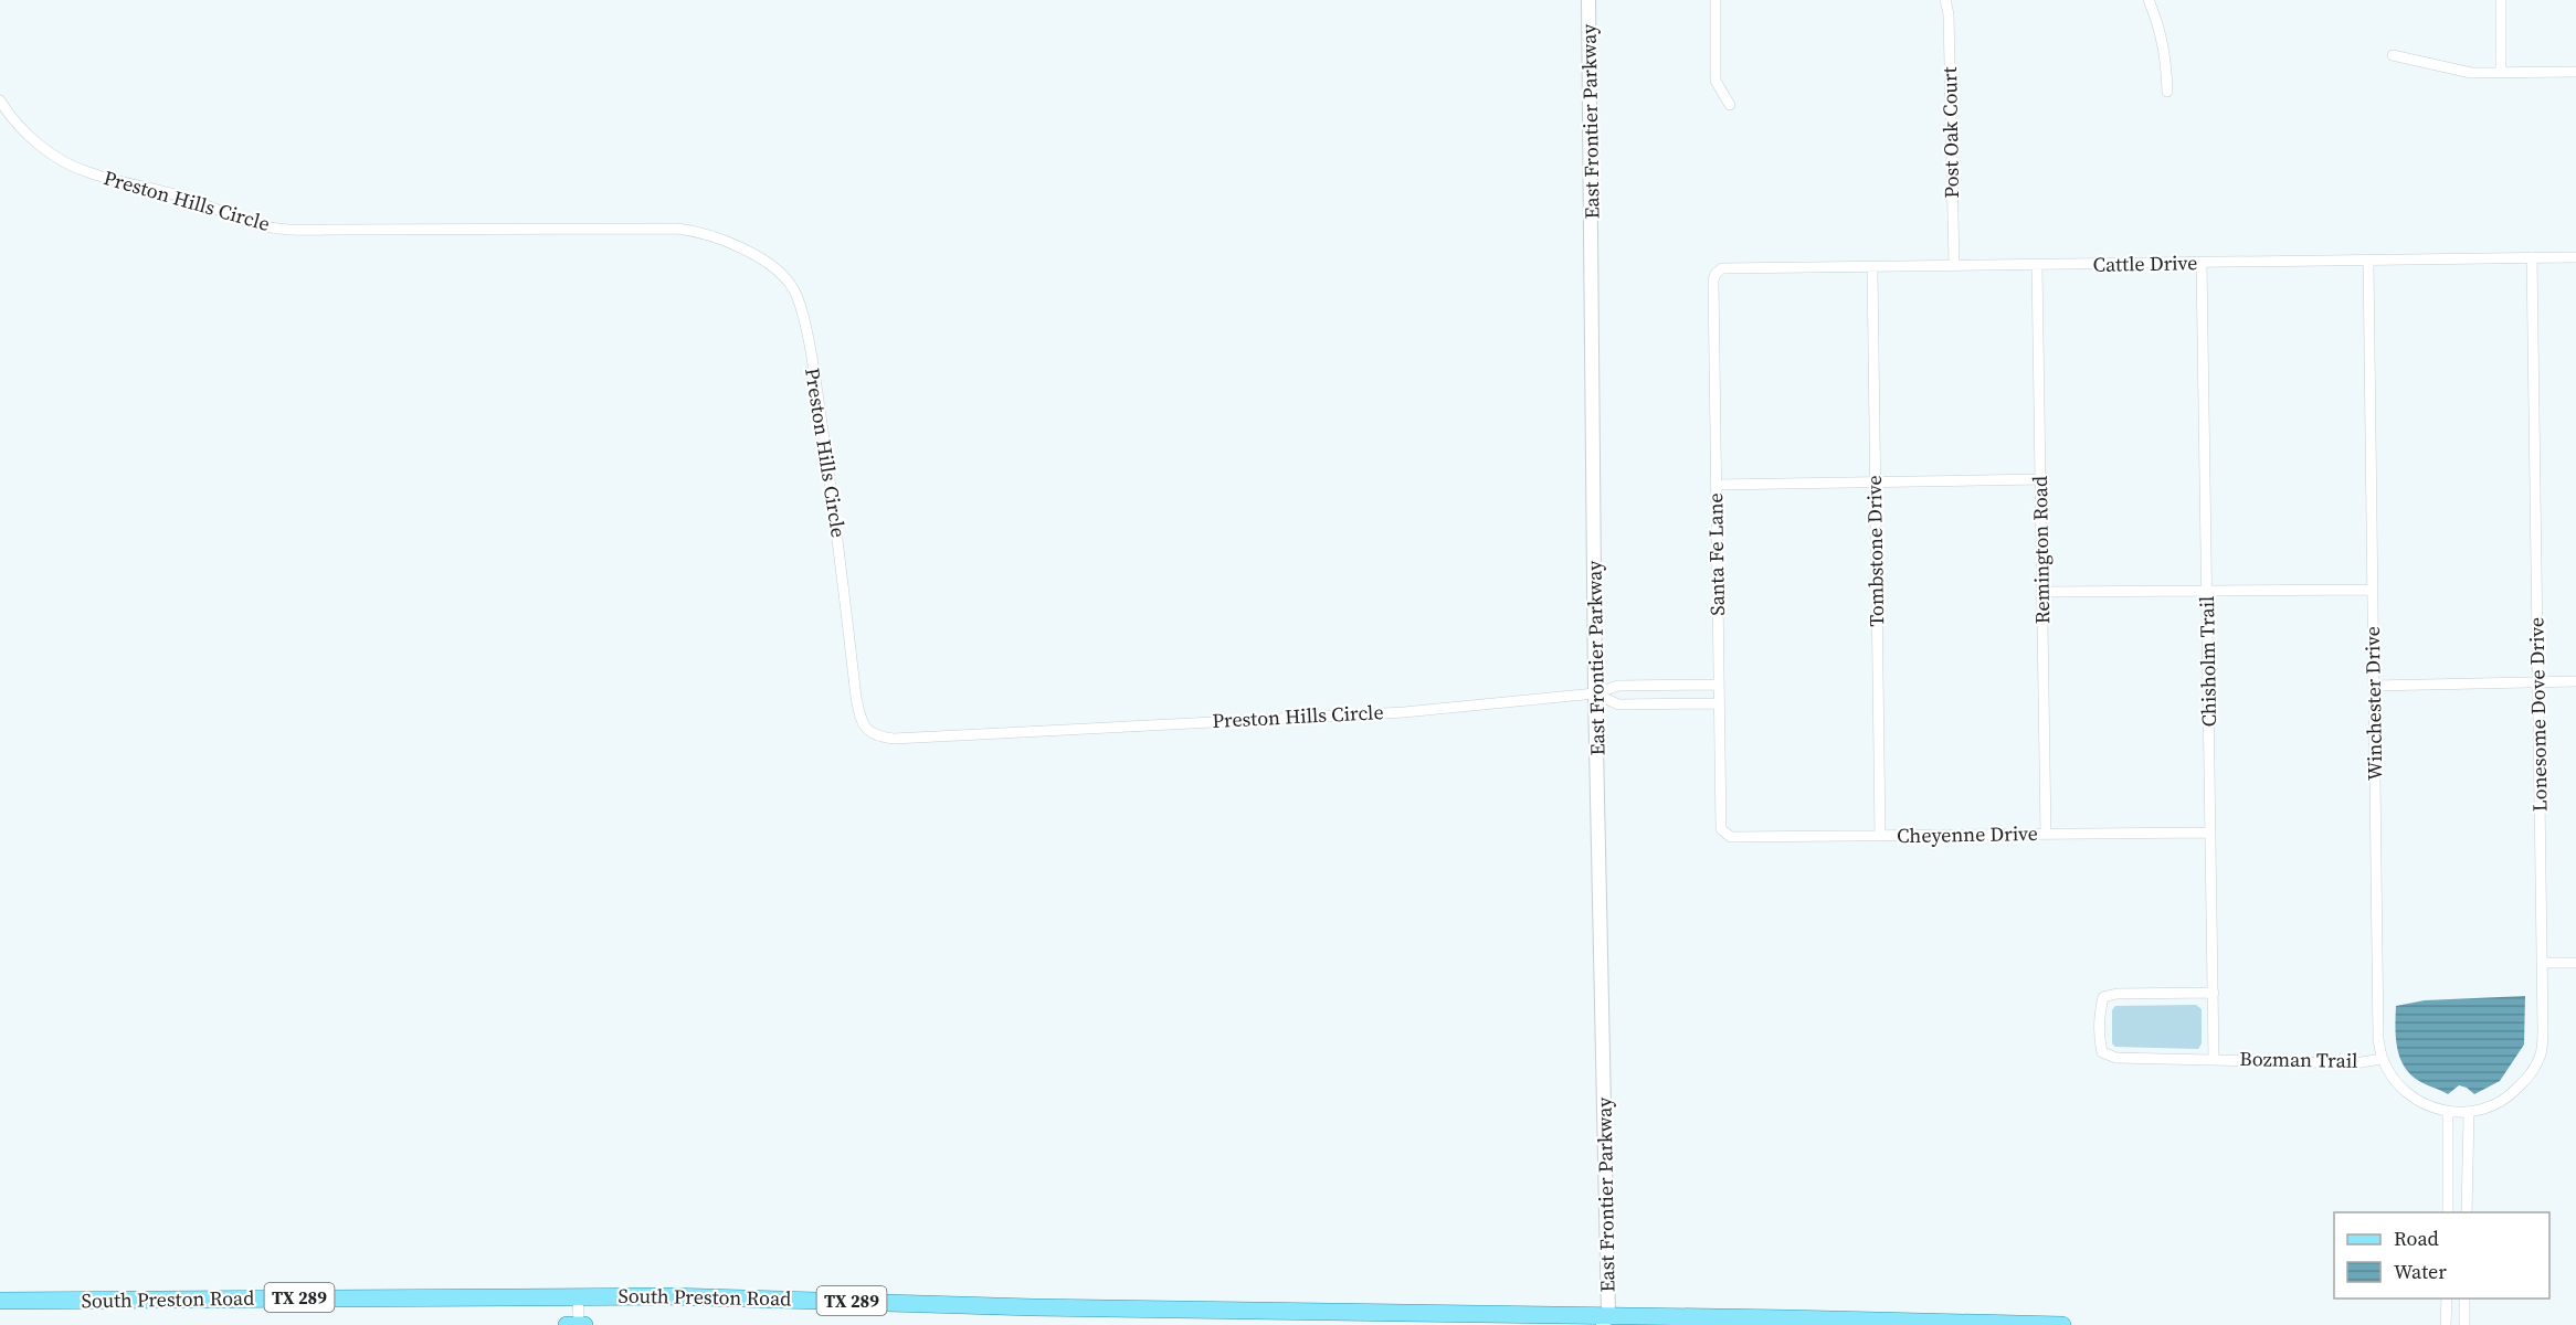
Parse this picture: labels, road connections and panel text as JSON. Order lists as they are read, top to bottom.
{
  "streets": {
    "main road": ["TX 289", "South Preston Road"],
    "street": [
      "East Frontier Parkway",
      "Post Oak Court",
      "Preston Hills Circle",
      "Cattle Drive",
      "Remington Road",
      "Tombstone Drive",
      "Santa Fe Lane",
      "Chisholm Trail",
      "Winchester Drive",
      "Lonesome Dove Drive",
      "Cheyenne Drive",
      "Bozman Trail"
    ]
  },
  "crossings": [
    ["East Frontier Parkway", "Preston Hills Circle"],
    ["East Frontier Parkway", "TX 289"],
    ["East Frontier Parkway", "South Preston Road"],
    ["Post Oak Court", "Cattle Drive"],
    ["Cattle Drive", "Remington Road"],
    ["Cattle Drive", "Tombstone Drive"],
    ["Cattle Drive", "Santa Fe Lane"],
    ["Cattle Drive", "Chisholm Trail"],
    ["Cattle Drive", "Winchester Drive"],
    ["Cattle Drive", "Lonesome Dove Drive"],
    ["Remington Road", "Cheyenne Drive"],
    ["Tombstone Drive", "Cheyenne Drive"],
    ["Santa Fe Lane", "Cheyenne Drive"],
    ["Chisholm Trail", "Cheyenne Drive"],
    ["Chisholm Trail", "Bozman Trail"],
    ["Winchester Drive", "Lonesome Dove Drive"],
    ["Winchester Drive", "Bozman Trail"],
    ["TX 289", "South Preston Road"]
  ],
  "legend": ["Road", "Water"]
}
